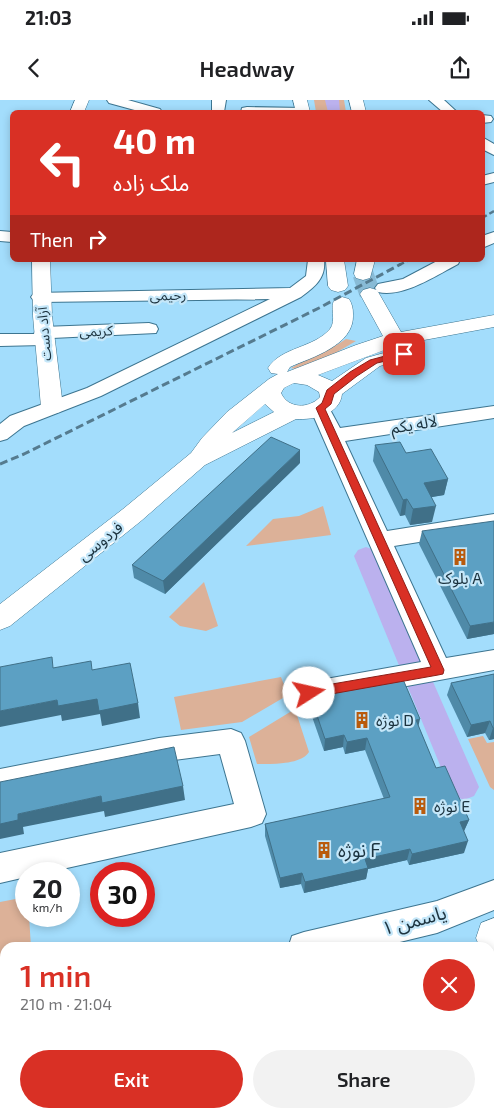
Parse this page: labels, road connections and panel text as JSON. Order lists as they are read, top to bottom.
{
  "streets": {
    "street": [
      "رحیمی",
      "کریمی",
      "آزاد دست",
      "لاله یکم",
      "فردوسی",
      "یاسمن ۱"
    ]
  },
  "crossings": [
    ["رحیمی", "آزاد دست"],
    ["کریمی", "آزاد دست"]
  ],
  "places": {
    "building": [
      "بلوک A",
      "نوژه D",
      "نوژه E",
      "نوژه F"
    ]
  },
  "page": {
    "status": "21:03",
    "header": "Headway",
    "turn": ["40 m", "ملک زاده"],
    "then": "Then",
    "speed": "20 km/h",
    "limit": "30",
    "heading": ["1 min", "210 m · 21:04"],
    "buttons": ["Exit", "Share"]
  }
}
